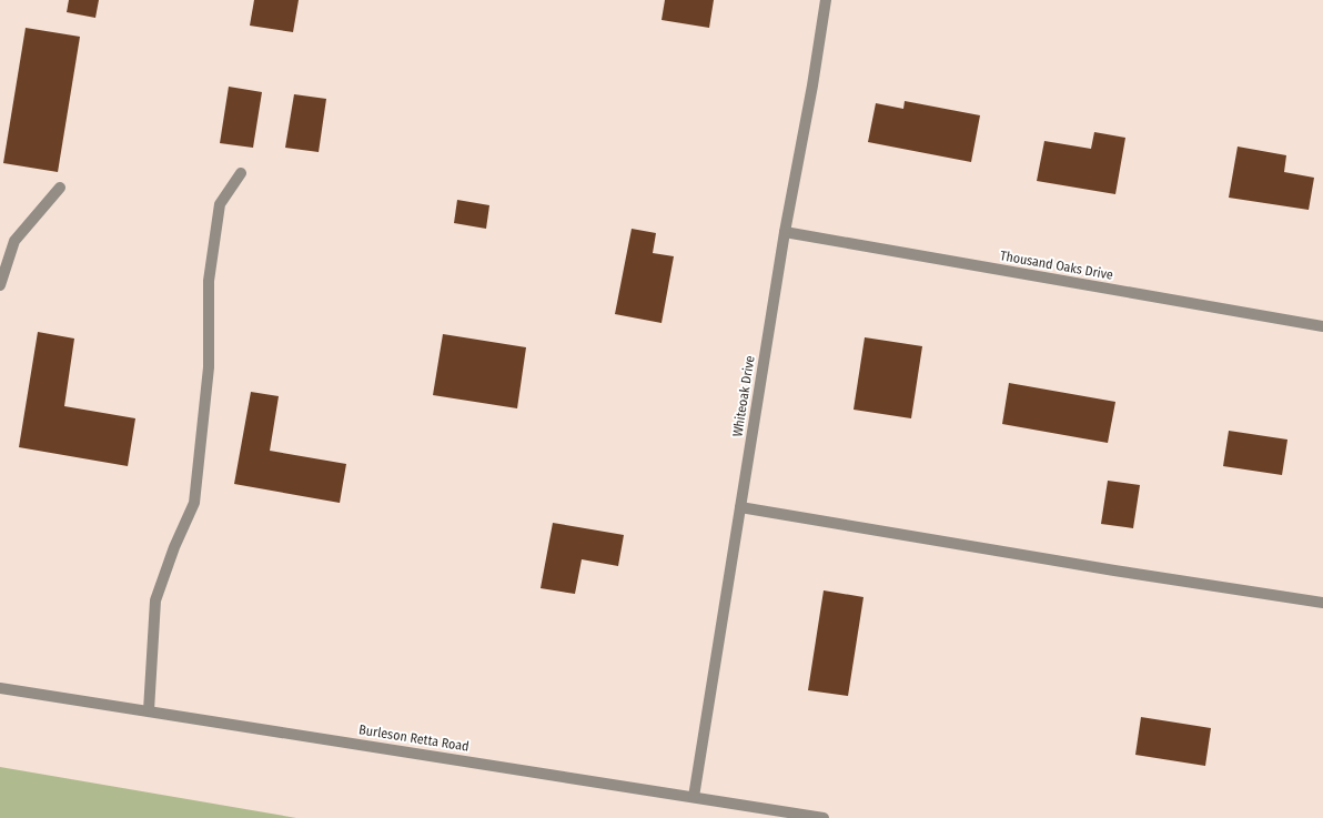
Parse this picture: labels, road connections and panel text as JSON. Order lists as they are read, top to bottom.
{
  "streets": {
    "street": ["Thousand Oaks Drive", "Whiteoak Drive", "Burleson Retta Road"]
  },
  "crossings": [
    ["Thousand Oaks Drive", "Whiteoak Drive"],
    ["Whiteoak Drive", "Burleson Retta Road"]
  ]
}
